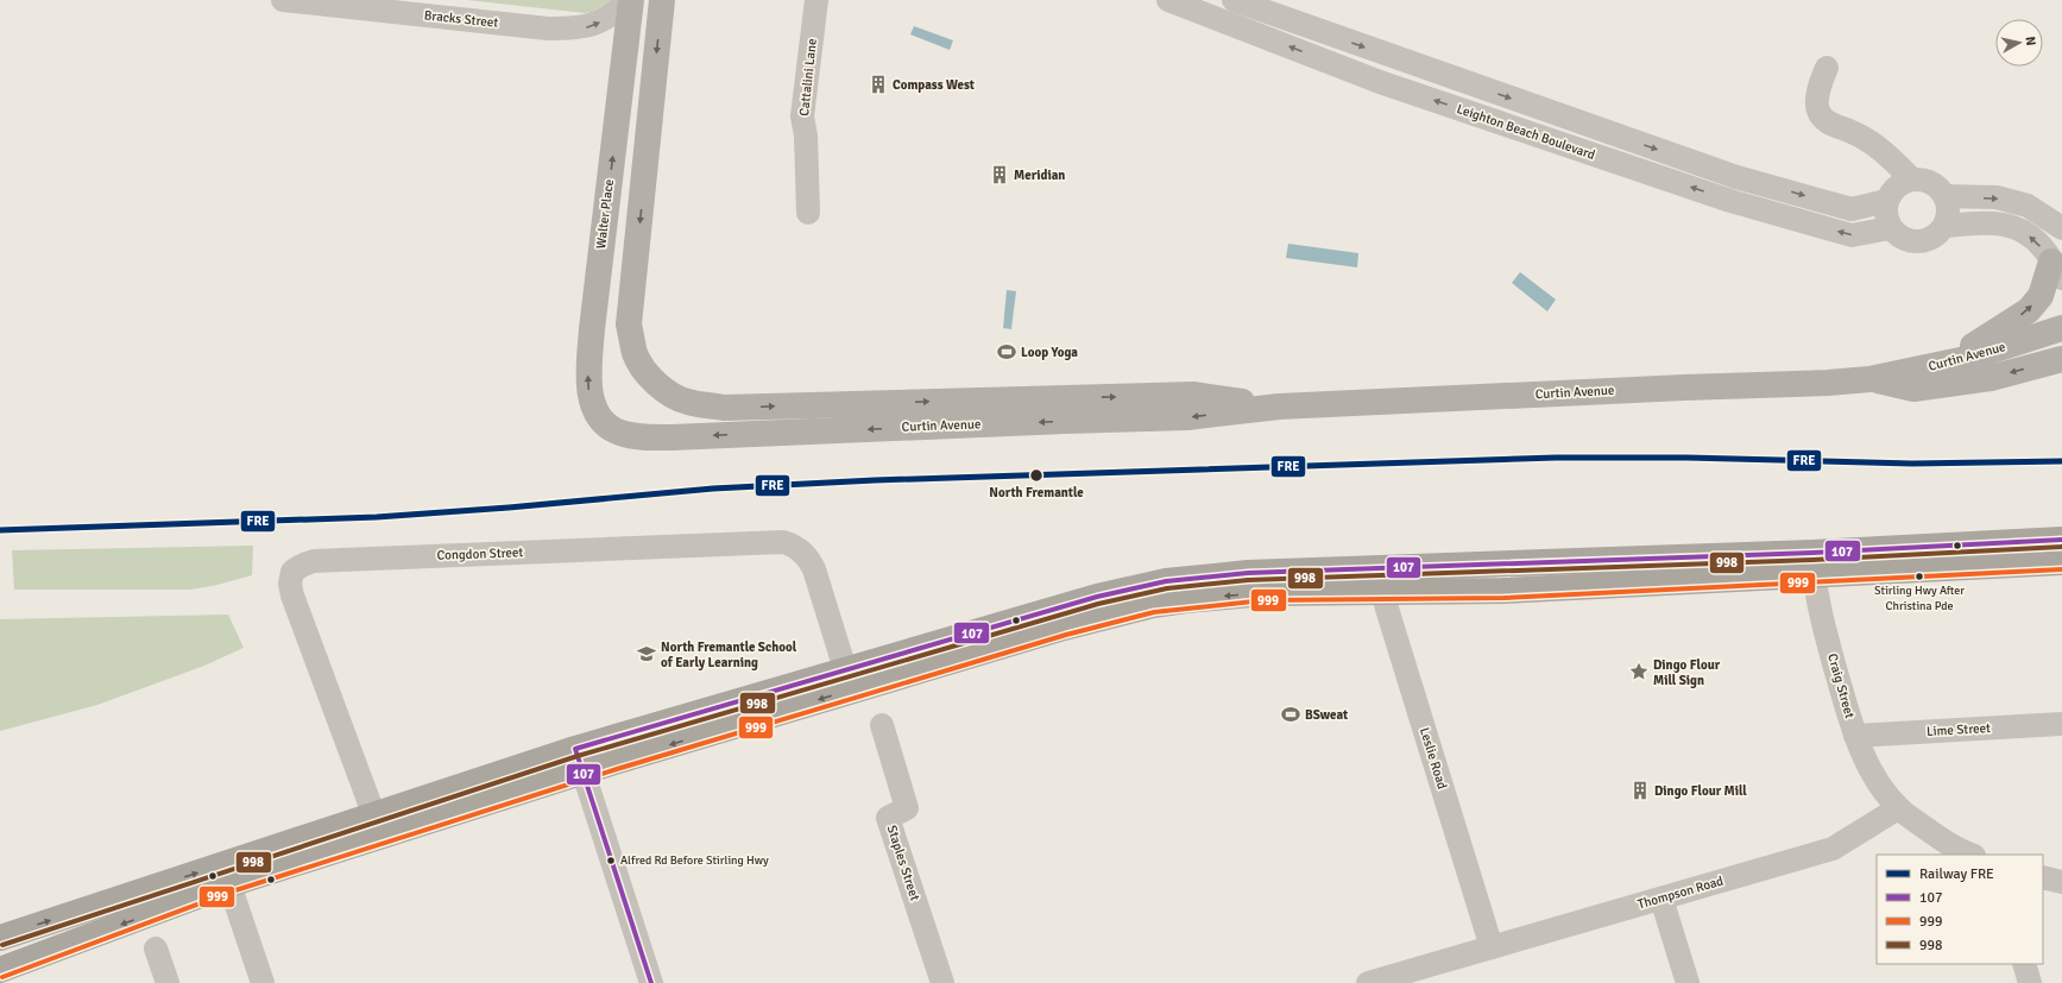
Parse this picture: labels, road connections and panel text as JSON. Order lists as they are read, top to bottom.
{
  "streets": {
    "main road": ["Walter Place", "Curtin Avenue"],
    "street": [
      "Bracks Street",
      "Cattalini Lane",
      "Leighton Beach Boulevard",
      "Congdon Street",
      "Craig Street",
      "Lime Street",
      "Leslie Road",
      "Staples Street",
      "Thompson Road"
    ]
  },
  "crossings": [
    ["Bracks Street", "Walter Place"],
    ["Walter Place", "Curtin Avenue"],
    ["Craig Street", "Lime Street"],
    ["Craig Street", "Thompson Road"],
    ["Leslie Road", "Thompson Road"]
  ],
  "one_way": ["Bracks Street", "Walter Place"],
  "places": {
    "building": ["Compass West", "Meridian", "Dingo Flour Mill"],
    "sports": ["Loop Yoga", "BSweat"],
    "other": ["North Fremantle", "Stirling Hwy After Christina Pde", "Alfred Rd Before Stirling Hwy"],
    "school or university": ["North Fremantle School of Early Learning"],
    "place": ["Dingo Flour Mill Sign"]
  },
  "lines": [
    "rail line FRE",
    "transit line 107",
    "transit line 998",
    "transit line 999"
  ],
  "legend": [
    "Railway FRE",
    "107",
    "999",
    "998"
  ],
  "north": "right"
}
